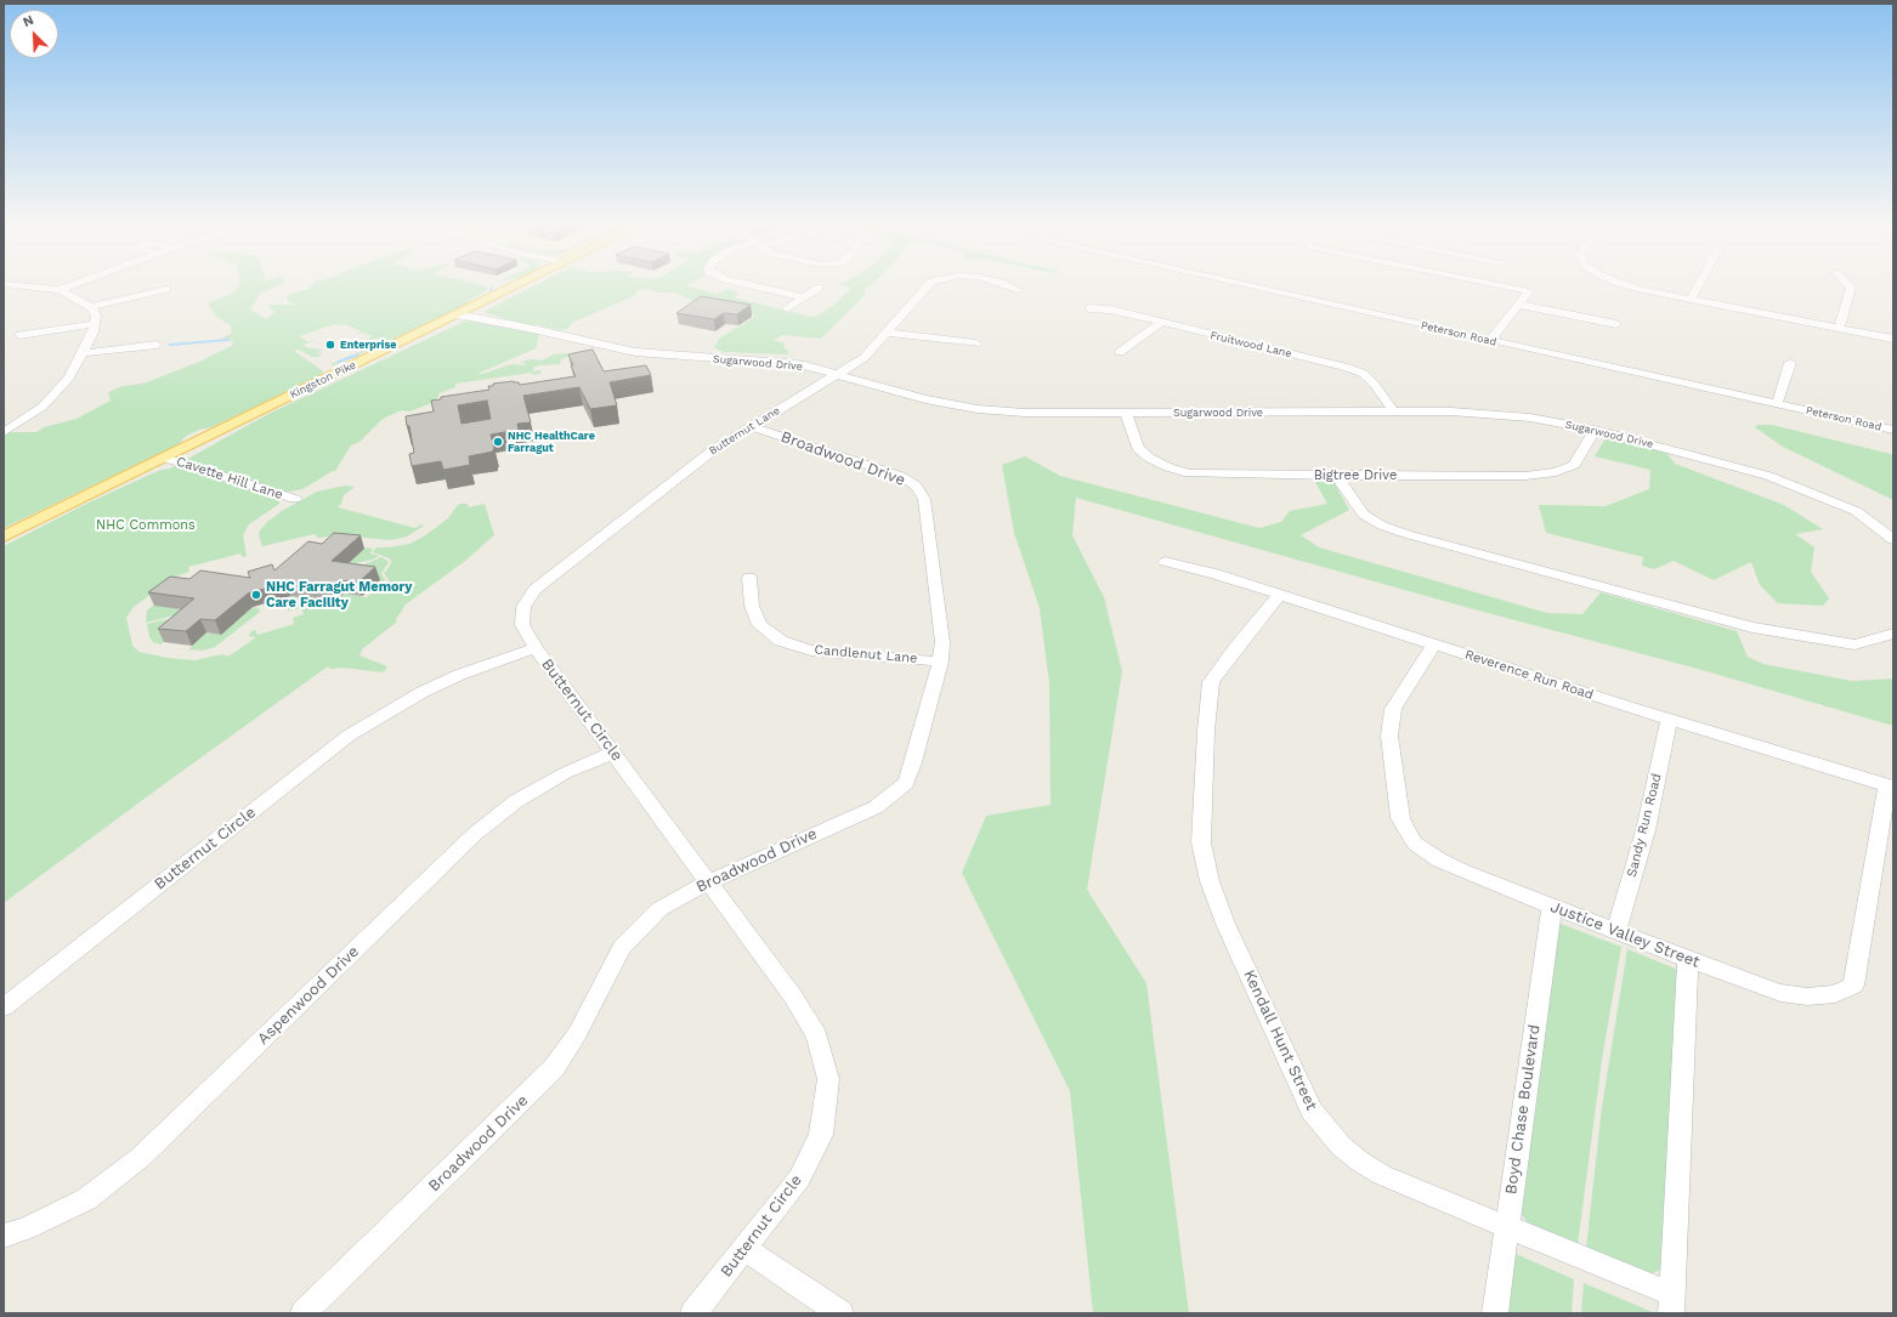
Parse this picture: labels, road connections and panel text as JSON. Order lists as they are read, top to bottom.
{
  "streets": {
    "main road": ["Kingston Pike"],
    "street": [
      "Peterson Road",
      "Fruitwood Lane",
      "Sugarwood Drive",
      "Butternut Lane",
      "Broadwood Drive",
      "Bigtree Drive",
      "Cavette Hill Lane",
      "Candlenut Lane",
      "Reverence Run Road",
      "Butternut Circle",
      "Sandy Run Road",
      "Justice Valley Street",
      "Aspenwood Drive",
      "Kendall Hunt Street",
      "Boyd Chase Boulevard"
    ]
  },
  "crossings": [
    ["Fruitwood Lane", "Sugarwood Drive"],
    ["Sugarwood Drive", "Kingston Pike"],
    ["Sugarwood Drive", "Butternut Lane"],
    ["Sugarwood Drive", "Bigtree Drive"],
    ["Kingston Pike", "Cavette Hill Lane"],
    ["Butternut Lane", "Broadwood Drive"],
    ["Butternut Lane", "Butternut Circle"],
    ["Broadwood Drive", "Candlenut Lane"],
    ["Broadwood Drive", "Butternut Circle"],
    ["Reverence Run Road", "Sandy Run Road"],
    ["Reverence Run Road", "Justice Valley Street"],
    ["Reverence Run Road", "Kendall Hunt Street"],
    ["Butternut Circle", "Aspenwood Drive"],
    ["Sandy Run Road", "Justice Valley Street"],
    ["Justice Valley Street", "Boyd Chase Boulevard"],
    ["Kendall Hunt Street", "Boyd Chase Boulevard"]
  ],
  "parks": ["NHC Commons"],
  "places": ["Enterprise", "NHC HealthCare Farragut", "NHC Farragut Memory Care Facility"],
  "north": "top left"
}
